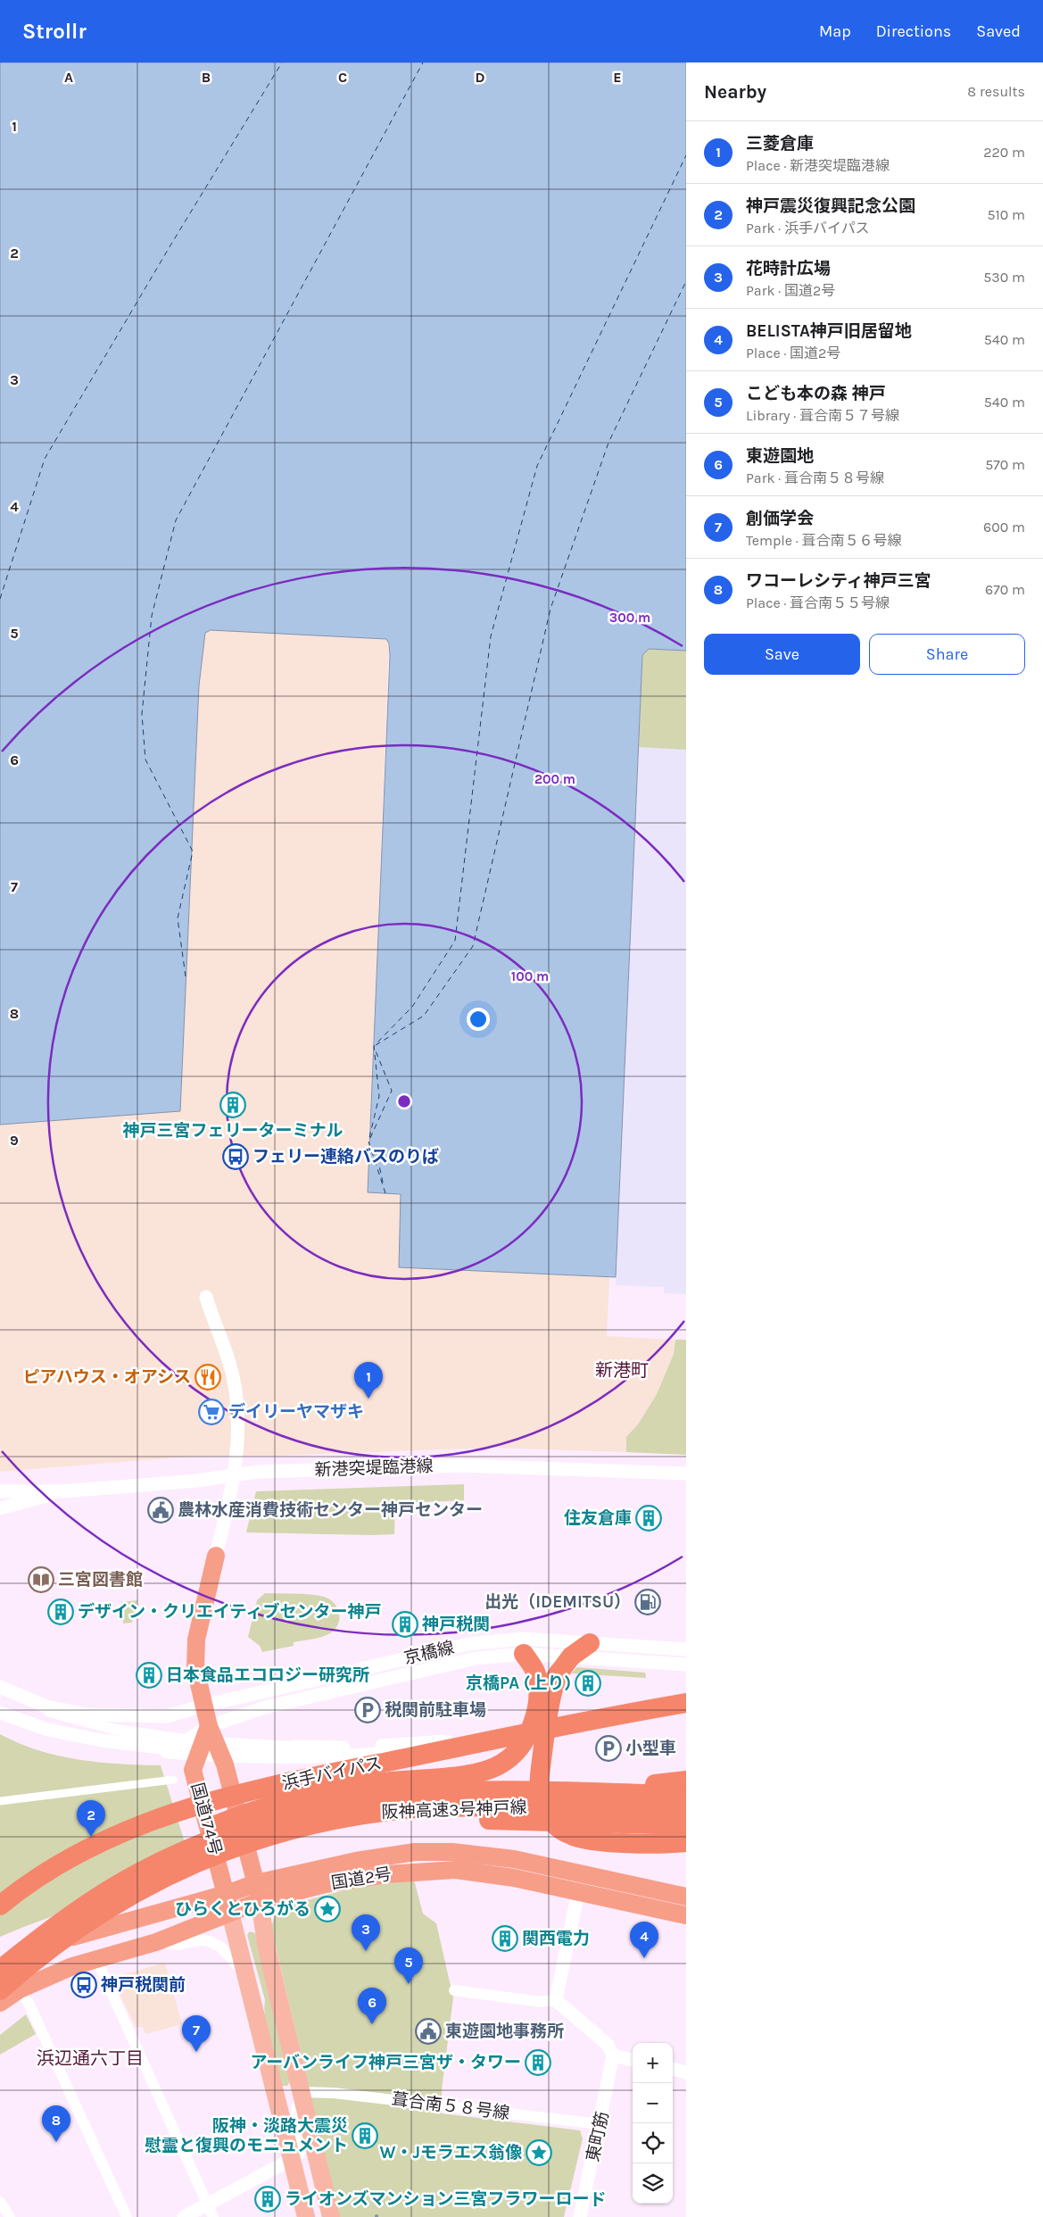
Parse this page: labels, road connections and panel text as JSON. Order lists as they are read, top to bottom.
{
  "streets": {
    "highway": [
      "浜手バイパス",
      "阪神高速3号神戸線",
      "国道174号",
      "国道2号"
    ],
    "street": [
      "新港突堤臨港線",
      "京橋線",
      "葺合南５８号線",
      "東町筋"
    ]
  },
  "crossings": [
    ["京橋線", "国道174号"],
    ["国道174号", "国道2号"],
    ["葺合南５８号線", "東町筋"]
  ],
  "districts": ["新港町", "浜辺通六丁目"],
  "places": {
    "building": [
      "神戸三宮フェリーターミナル",
      "住友倉庫",
      "デザイン・クリエイティブセンター神戸",
      "神戸税関",
      "日本食品エコロジー研究所",
      "京橋PA (上り)",
      "関西電力",
      "アーバンライフ神戸三宮ザ・タワー",
      "阪神・淡路大震災 慰霊と復興のモニュメント",
      "ライオンズマンション三宮フラワーロード"
    ],
    "bus stop": ["フェリー連絡バスのりば", "神戸税関前"],
    "restaurant": ["ピアハウス・オアシス"],
    "supermarket": ["デイリーヤマザキ"],
    "public building": ["農林水産消費技術センター神戸センター", "東遊園地事務所"],
    "library": ["三宮図書館"],
    "fuel station": ["出光（IDEMITSU）"],
    "parking": ["税関前駐車場", "小型車"],
    "place": ["ひらくとひろがる", "W・Jモラエス翁像"]
  },
  "page": {
    "header": "Strollr",
    "nav": ["Map", "Directions", "Saved"],
    "heading": ["Nearby", "8 results"],
    "list": [
      {
        "mark": "1",
        "name": "三菱倉庫",
        "note": "Place · 新港突堤臨港線",
        "value": "220 m"
      },
      {
        "mark": "2",
        "name": "神戸震災復興記念公園",
        "note": "Park · 浜手バイパス",
        "value": "510 m"
      },
      {
        "mark": "3",
        "name": "花時計広場",
        "note": "Park · 国道2号",
        "value": "530 m"
      },
      {
        "mark": "4",
        "name": "BELISTA神戸旧居留地",
        "note": "Place · 国道2号",
        "value": "540 m"
      },
      {
        "mark": "5",
        "name": "こども本の森 神戸",
        "note": "Library · 葺合南５７号線",
        "value": "540 m"
      },
      {
        "mark": "6",
        "name": "東遊園地",
        "note": "Park · 葺合南５８号線",
        "value": "570 m"
      },
      {
        "mark": "7",
        "name": "創価学会",
        "note": "Temple · 葺合南５６号線",
        "value": "600 m"
      },
      {
        "mark": "8",
        "name": "ワコーレシティ神戸三宮",
        "note": "Place · 葺合南５５号線",
        "value": "670 m"
      }
    ],
    "buttons": ["Save", "Share"],
    "pins": [
      "1",
      "2",
      "3",
      "4",
      "5",
      "6",
      "7",
      "8"
    ],
    "map_buttons": ["+", "−"]
  },
  "grid": {
    "columns": [
      "A",
      "B",
      "C",
      "D",
      "E"
    ],
    "rows": [
      "1",
      "2",
      "3",
      "4",
      "5",
      "6",
      "7",
      "8",
      "9"
    ]
  },
  "rings": ["300 m", "200 m", "100 m"]
}
